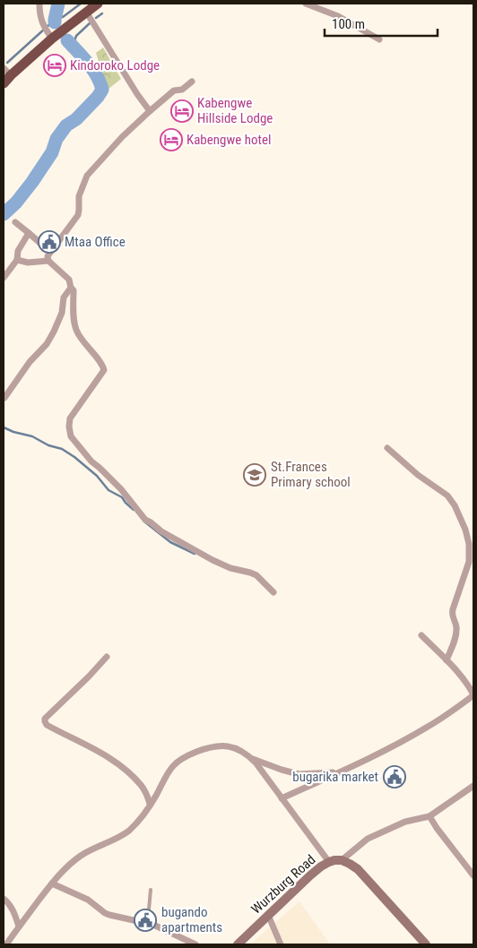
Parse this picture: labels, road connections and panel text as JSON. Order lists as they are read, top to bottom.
{
  "streets": {
    "main road": ["Wurzburg Road"]
  },
  "places": {
    "hotel": ["Kindoroko Lodge", "Kabengwe Hillside Lodge", "Kabengwe hotel"],
    "public building": ["Mtaa Office", "bugarika market", "bugando apartments"],
    "school or university": ["St.Frances Primary school"]
  },
  "scale_bar": "100 m"
}
